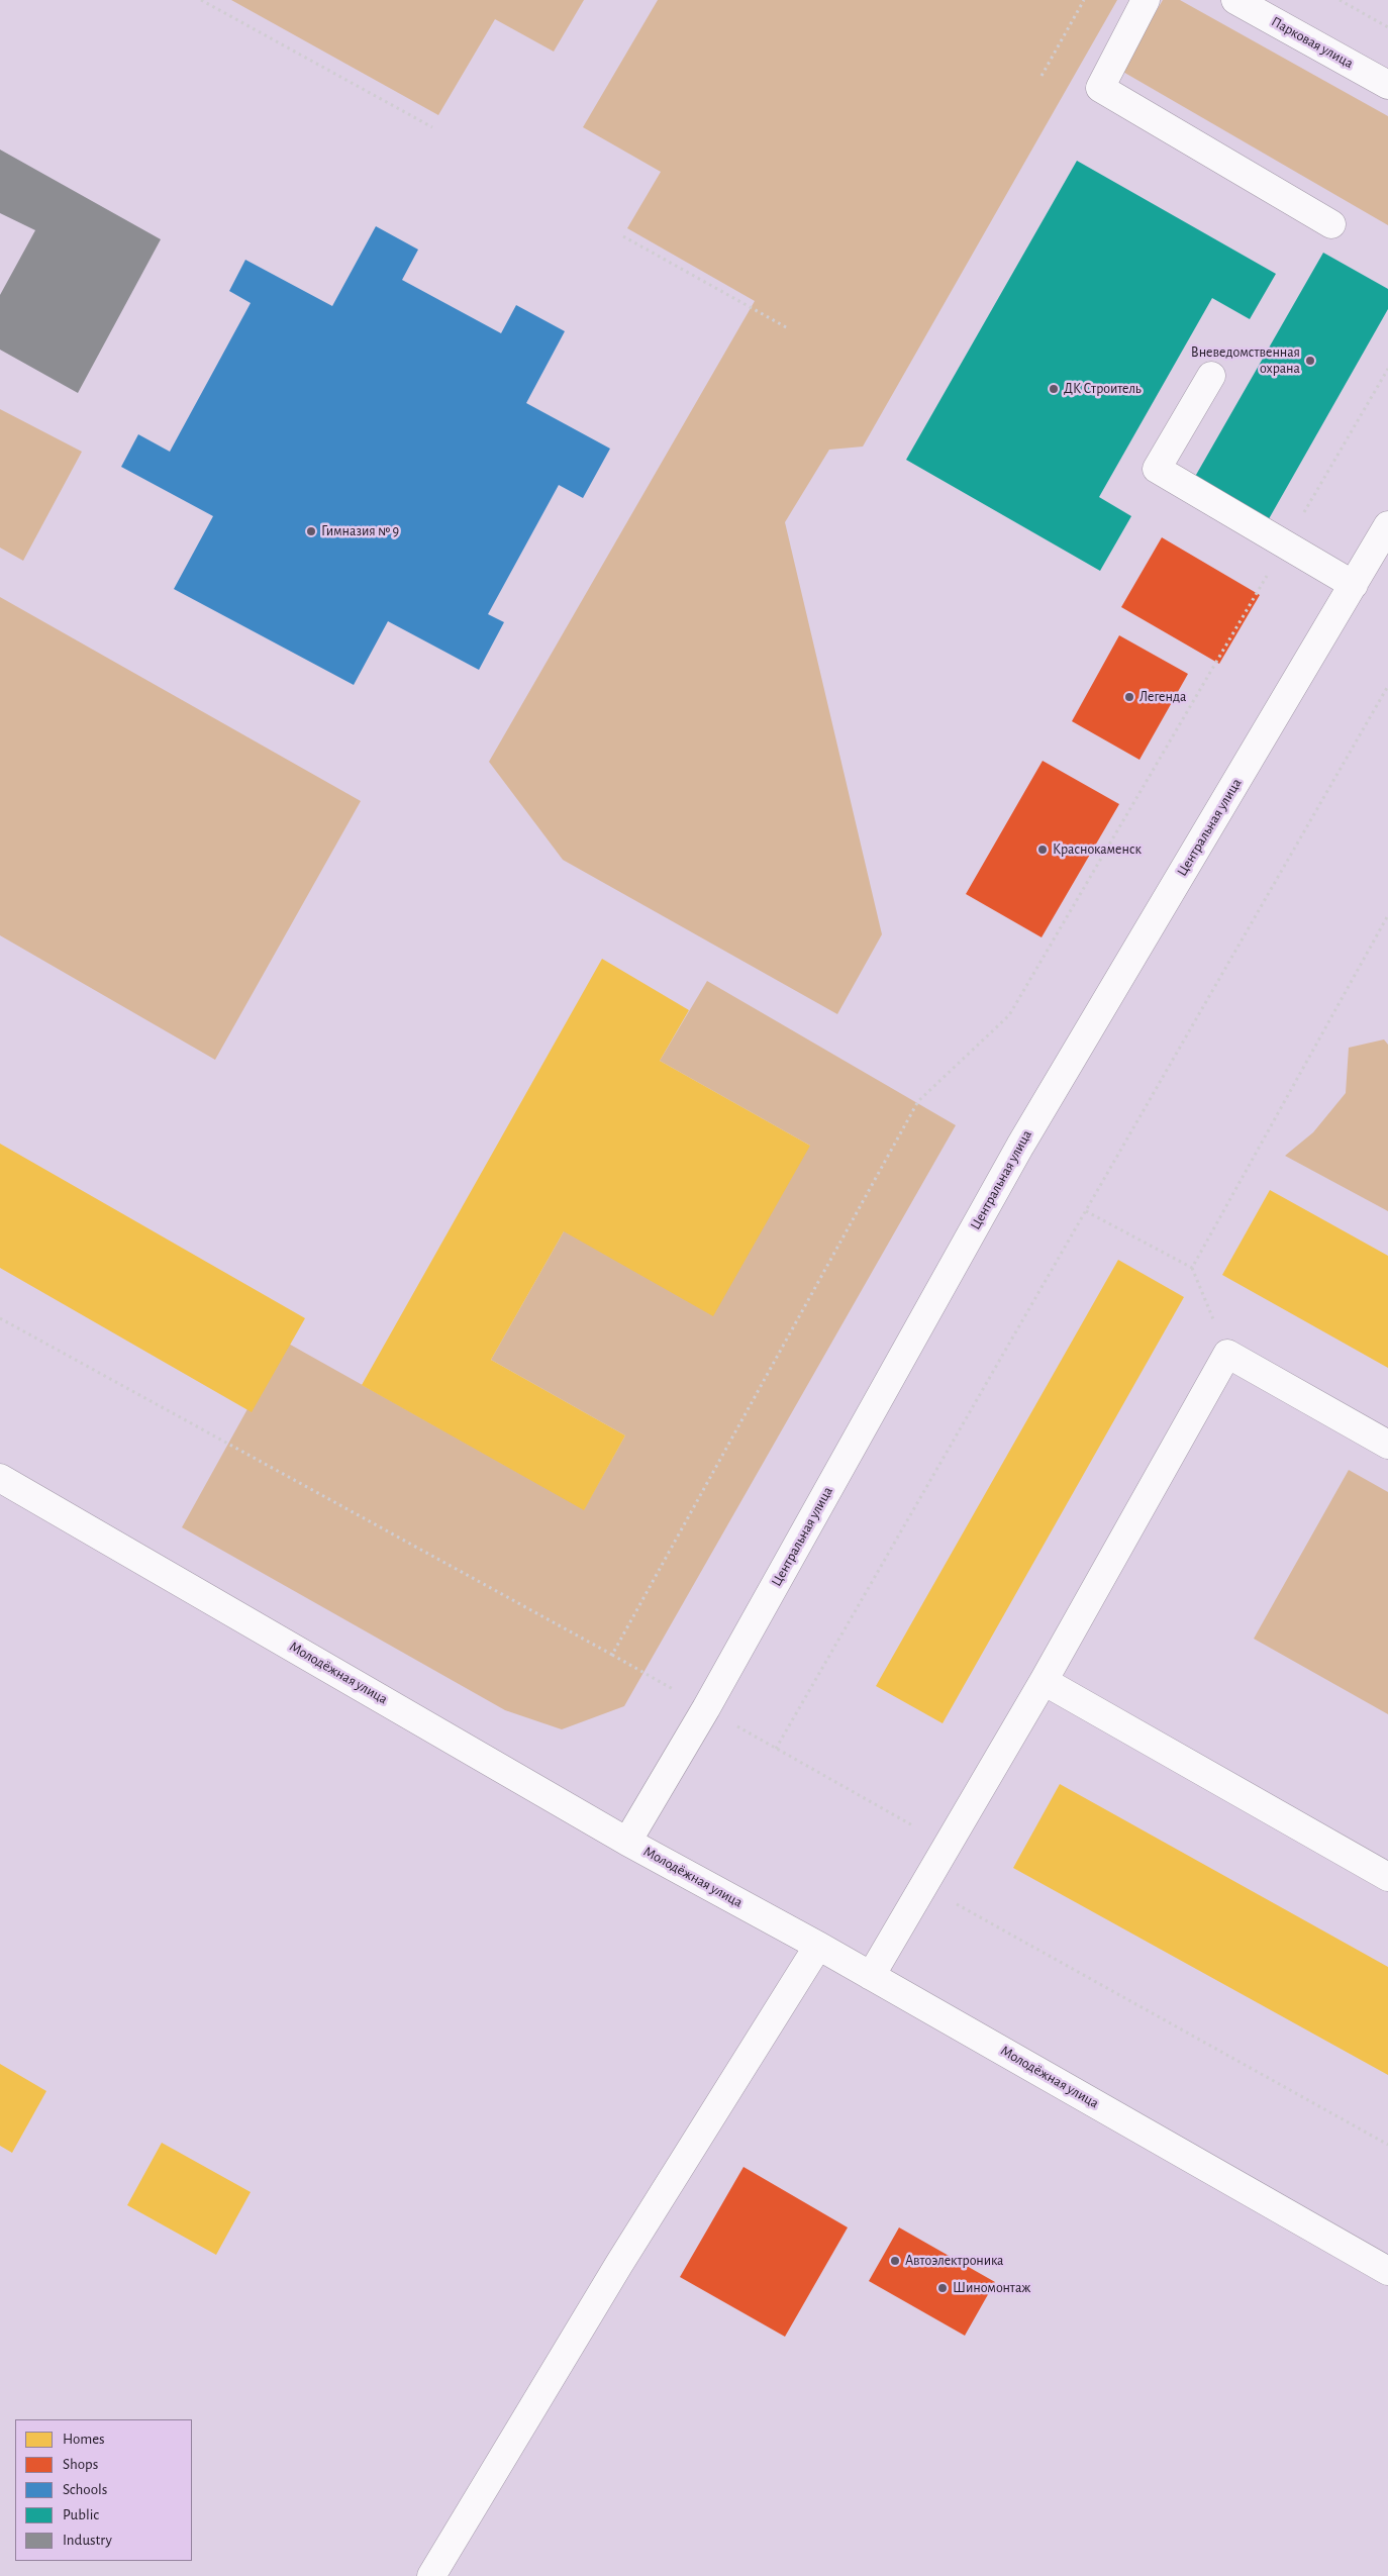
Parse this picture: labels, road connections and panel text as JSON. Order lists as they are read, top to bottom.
{
  "streets": {
    "street": ["Парковая улица", "Центральная улица", "Молодёжная улица"]
  },
  "crossings": [
    ["Центральная улица", "Молодёжная улица"]
  ],
  "places": [
    "Вневедомственная охрана",
    "ДК Строитель",
    "Гимназия № 9",
    "Легенда",
    "Краснокаменск",
    "Автоэлектроника",
    "Шиномонтаж"
  ],
  "legend": [
    "Homes",
    "Shops",
    "Schools",
    "Public",
    "Industry"
  ]
}
